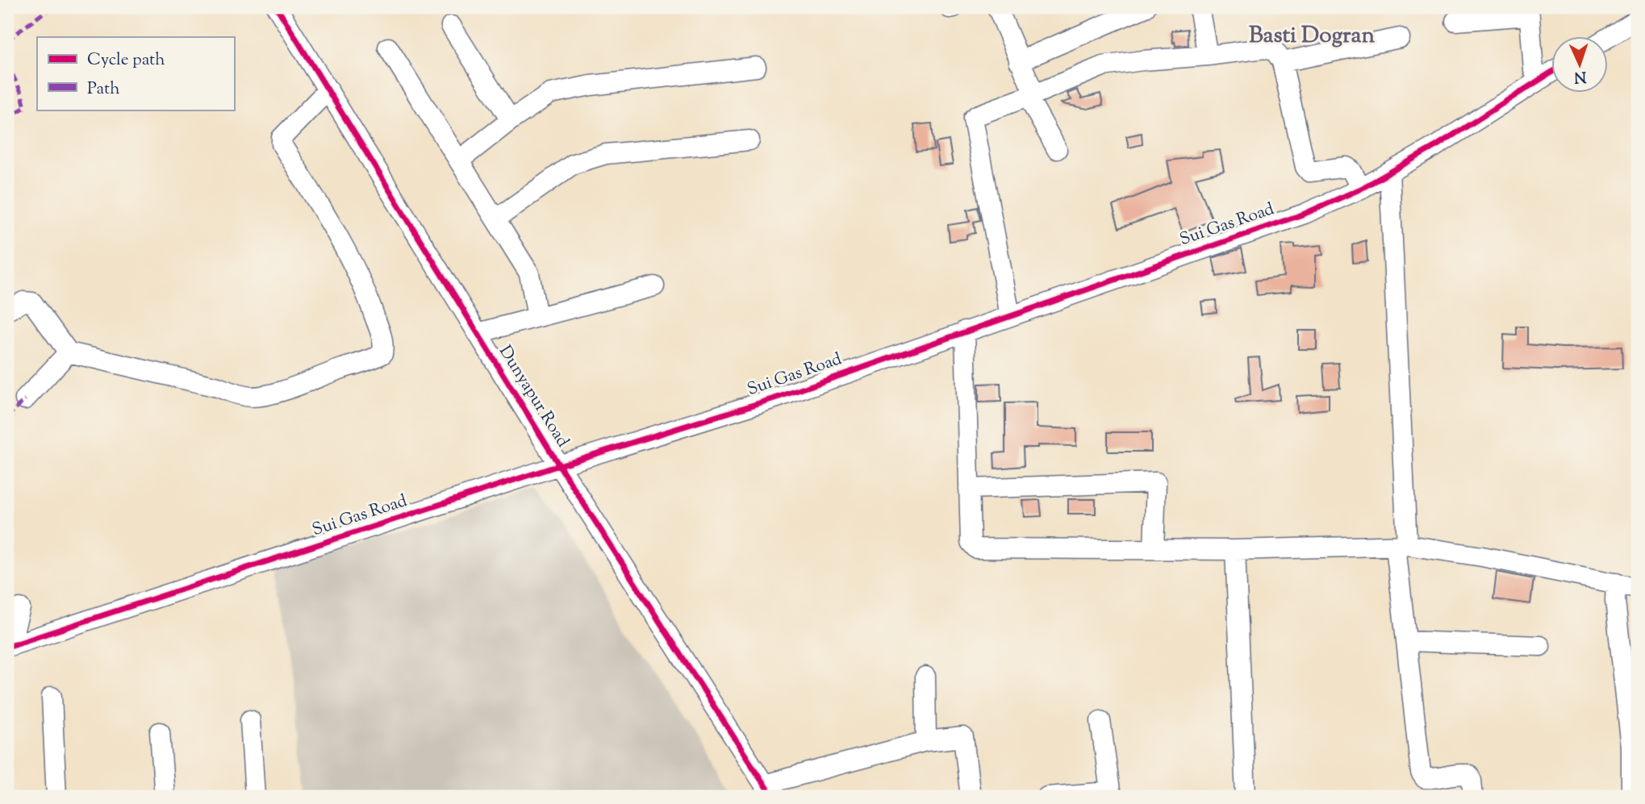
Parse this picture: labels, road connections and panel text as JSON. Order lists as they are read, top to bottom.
{
  "streets": {
    "street": ["Sui Gas Road", "Dunyapur Road"]
  },
  "crossings": [
    ["Sui Gas Road", "Dunyapur Road"]
  ],
  "districts": ["Basti Dogran"],
  "legend": ["Cycle path", "Path"],
  "north": "bottom"
}
